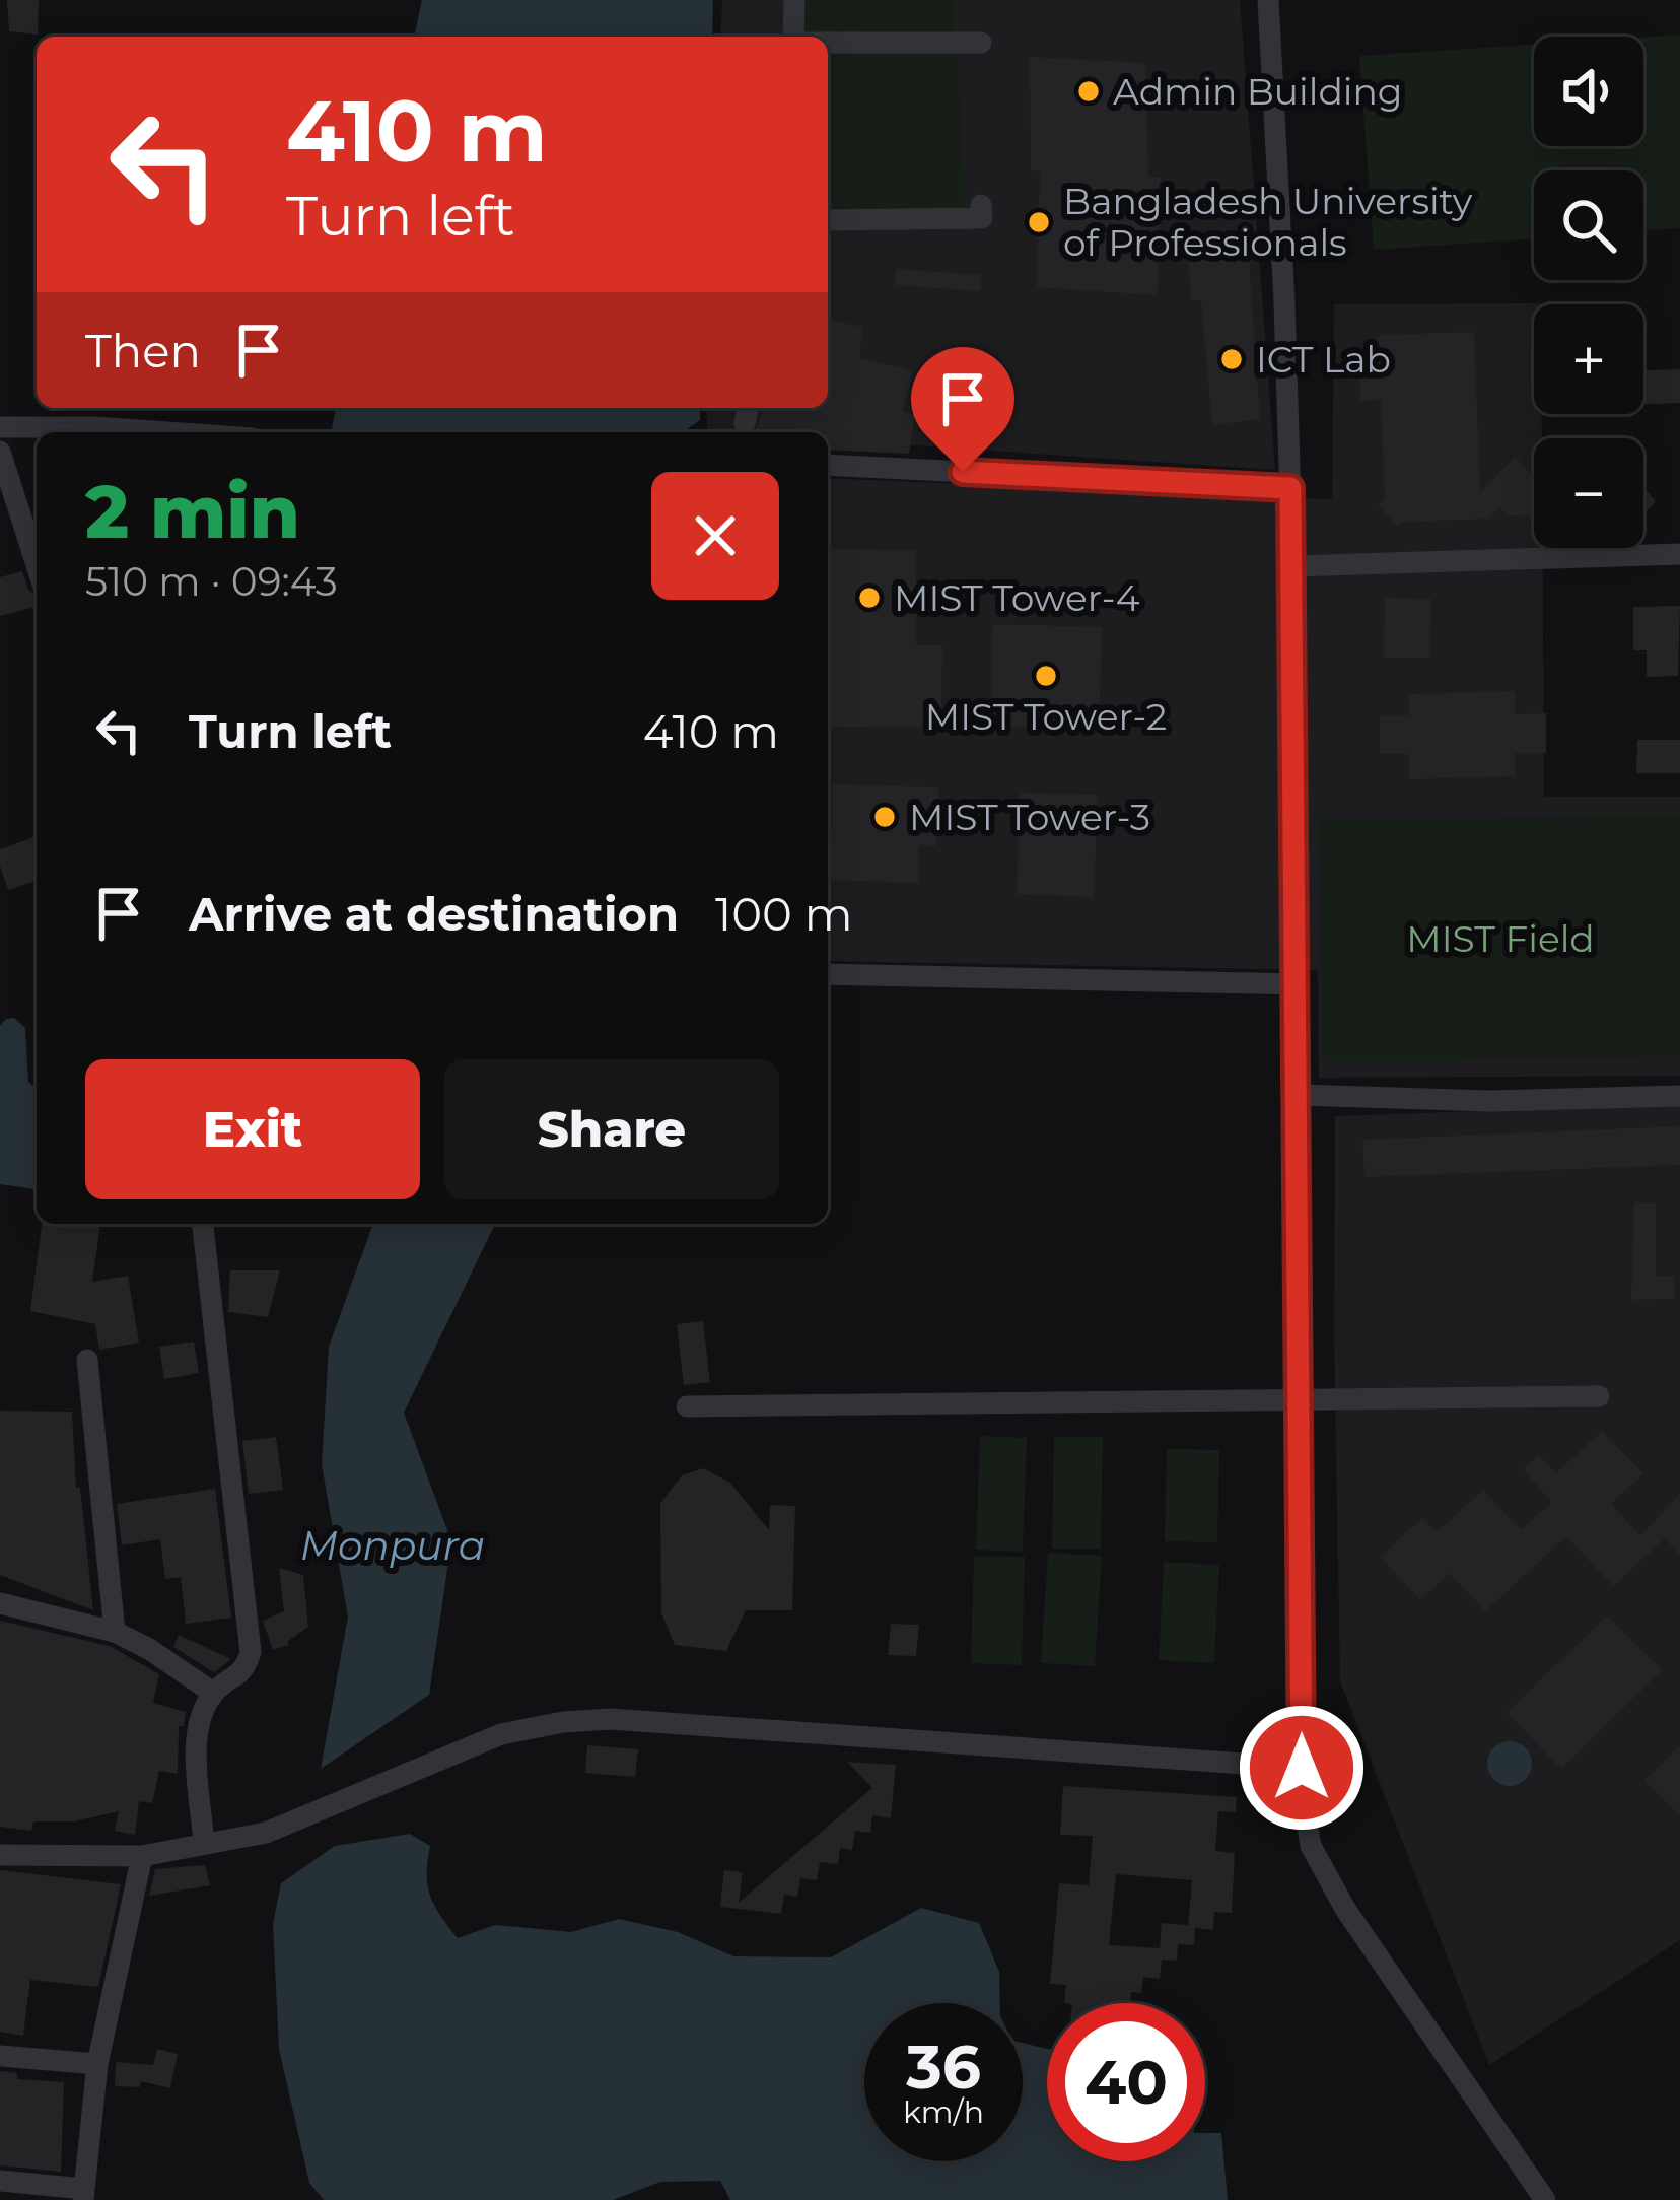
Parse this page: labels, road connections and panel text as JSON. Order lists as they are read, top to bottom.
{
  "water": ["Monpura"],
  "parks": ["MIST Field"],
  "places": [
    "Admin Building",
    "Bangladesh University of Professionals",
    "ICT Lab",
    "MIST Tower-4",
    "MIST Tower-2",
    "MIST Tower-3"
  ],
  "page": {
    "map_buttons": ["+", "−"],
    "turn": ["410 m", "Turn left"],
    "then": "Then",
    "heading": ["2 min", "510 m · 09:43"],
    "list": [
      {
        "name": "Turn left",
        "value": "410 m"
      },
      {
        "name": "Arrive at destination",
        "value": "100 m"
      }
    ],
    "buttons": ["Exit", "Share"],
    "speed": "36 km/h",
    "limit": "40"
  }
}
